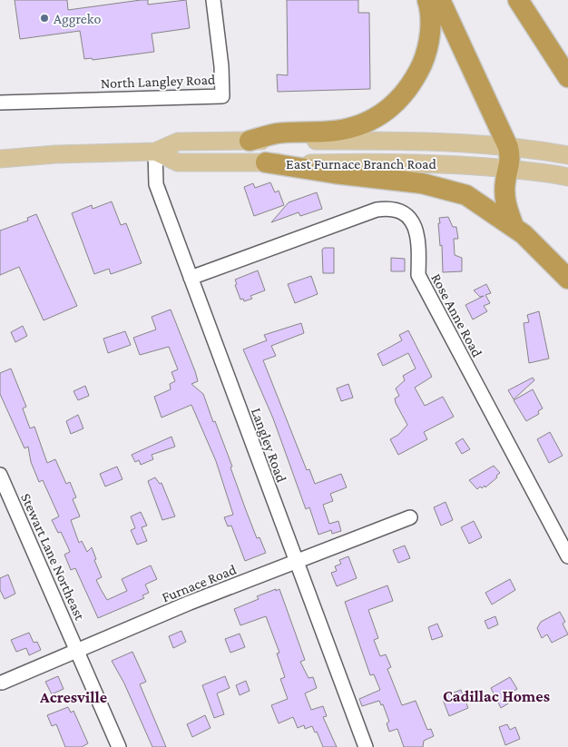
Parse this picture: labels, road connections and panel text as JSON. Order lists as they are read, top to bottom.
{
  "streets": {
    "main road": ["East Furnace Branch Road"],
    "street": [
      "North Langley Road",
      "Rose Anne Road",
      "Langley Road",
      "Stewart Lane Northeast",
      "Furnace Road"
    ]
  },
  "crossings": [
    ["East Furnace Branch Road", "Langley Road"],
    ["Rose Anne Road", "Langley Road"],
    ["Langley Road", "Furnace Road"],
    ["Stewart Lane Northeast", "Furnace Road"]
  ],
  "districts": ["Cadillac Homes", "Acresville"],
  "places": ["Aggreko"]
}
